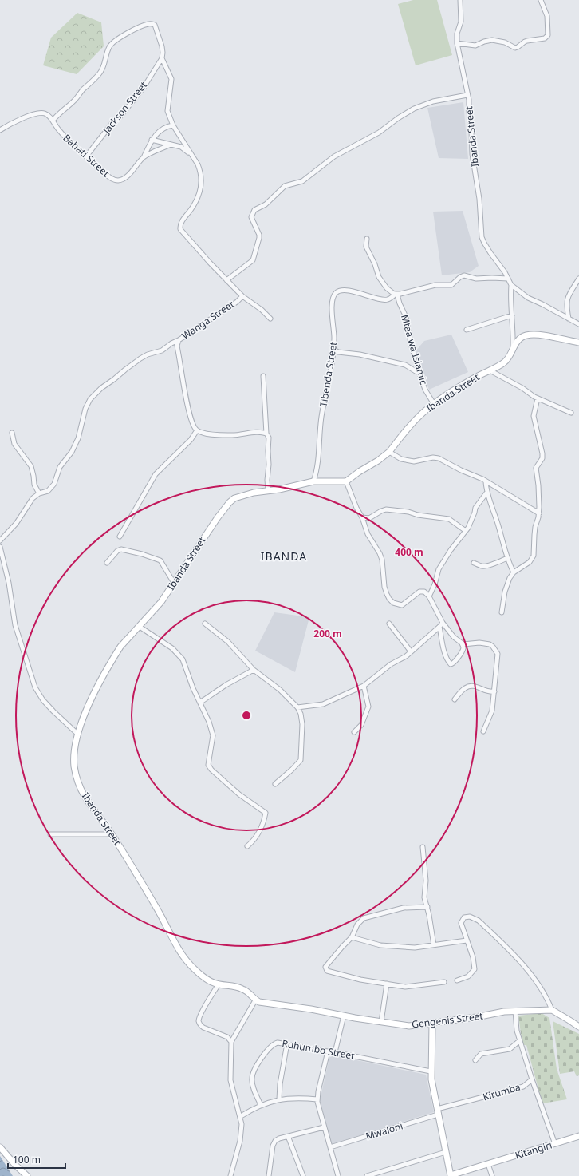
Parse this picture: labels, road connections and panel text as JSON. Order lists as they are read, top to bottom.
{
  "streets": {
    "street": [
      "Jackson Street",
      "Ibanda Street",
      "Bahati Street",
      "Wanga Street",
      "Mtaa wa Islamic",
      "Tibenda Street",
      "Gengenis Street",
      "Ruhumbo Street",
      "Kirumba",
      "Mwaloni",
      "Kitangiri"
    ]
  },
  "crossings": [
    ["Jackson Street", "Bahati Street"],
    ["Jackson Street", "Wanga Street"],
    ["Ibanda Street", "Mtaa wa Islamic"],
    ["Ibanda Street", "Tibenda Street"],
    ["Bahati Street", "Wanga Street"],
    ["Mtaa wa Islamic", "Tibenda Street"],
    ["Gengenis Street", "Kirumba"],
    ["Kirumba", "Mwaloni"]
  ],
  "districts": ["IBANDA"],
  "scale_bar": "100 m",
  "rings": ["400 m", "200 m"]
}
